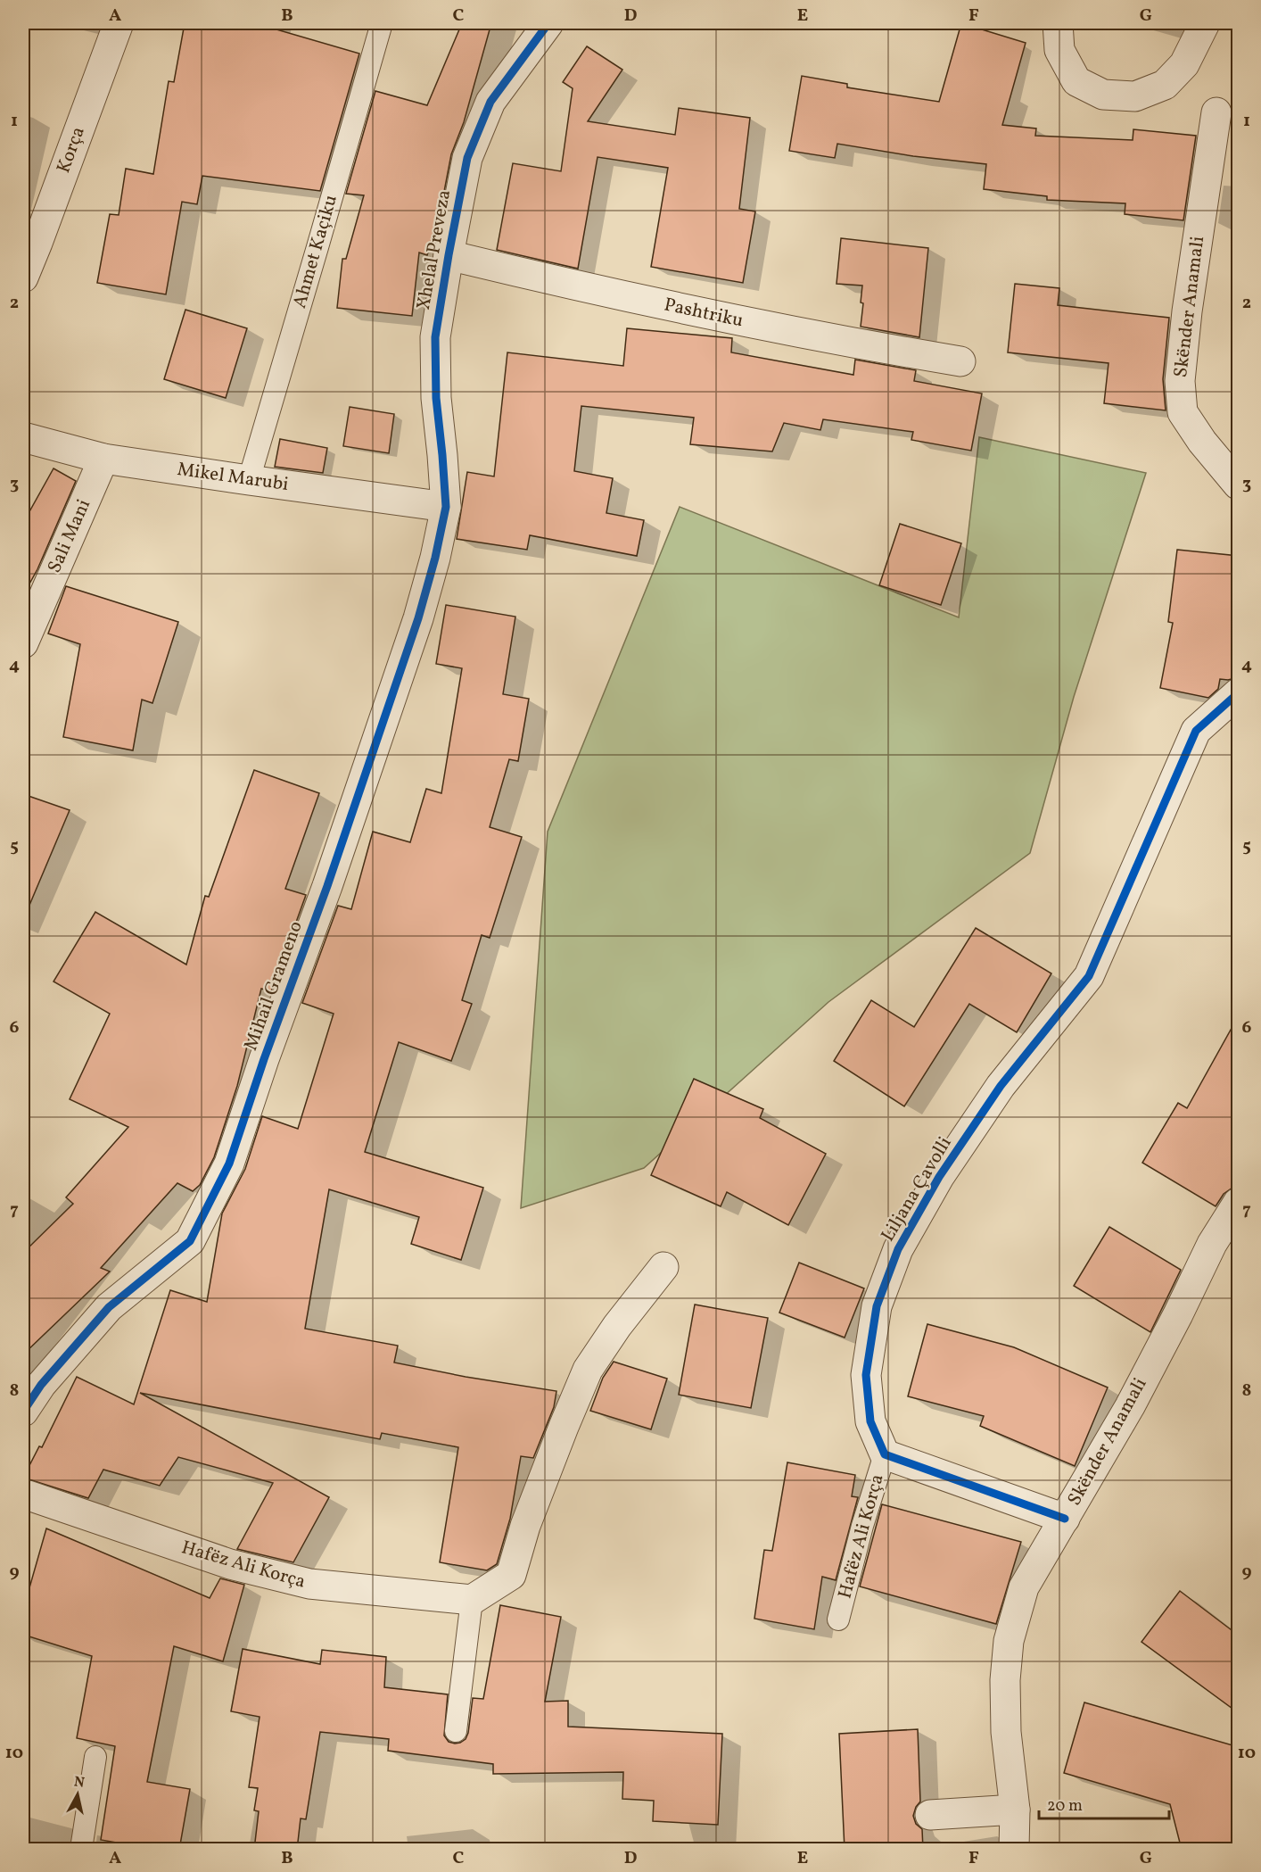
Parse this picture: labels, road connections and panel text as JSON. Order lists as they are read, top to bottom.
{
  "streets": {
    "street": [
      "Korça",
      "Xhelal Preveza",
      "Skënder Anamali",
      "Pashtriku",
      "Mikel Marubi",
      "Sali Mani",
      "Mihail Grameno",
      "Liljana Çavolli",
      "Hafëz Ali Korça"
    ],
    "lane": ["Ahmet Kaçiku"]
  },
  "crossings": [
    ["Xhelal Preveza", "Pashtriku"],
    ["Xhelal Preveza", "Mikel Marubi"],
    ["Xhelal Preveza", "Mihail Grameno"],
    ["Ahmet Kaçiku", "Mikel Marubi"],
    ["Mikel Marubi", "Sali Mani"],
    ["Mikel Marubi", "Mihail Grameno"],
    ["Liljana Çavolli", "Hafëz Ali Korça"]
  ],
  "scale_bar": "20 m",
  "north": "top",
  "grid": {
    "columns": [
      "A",
      "B",
      "C",
      "D",
      "E",
      "F",
      "G"
    ],
    "rows": [
      "1",
      "2",
      "3",
      "4",
      "5",
      "6",
      "7",
      "8",
      "9",
      "10"
    ]
  }
}
